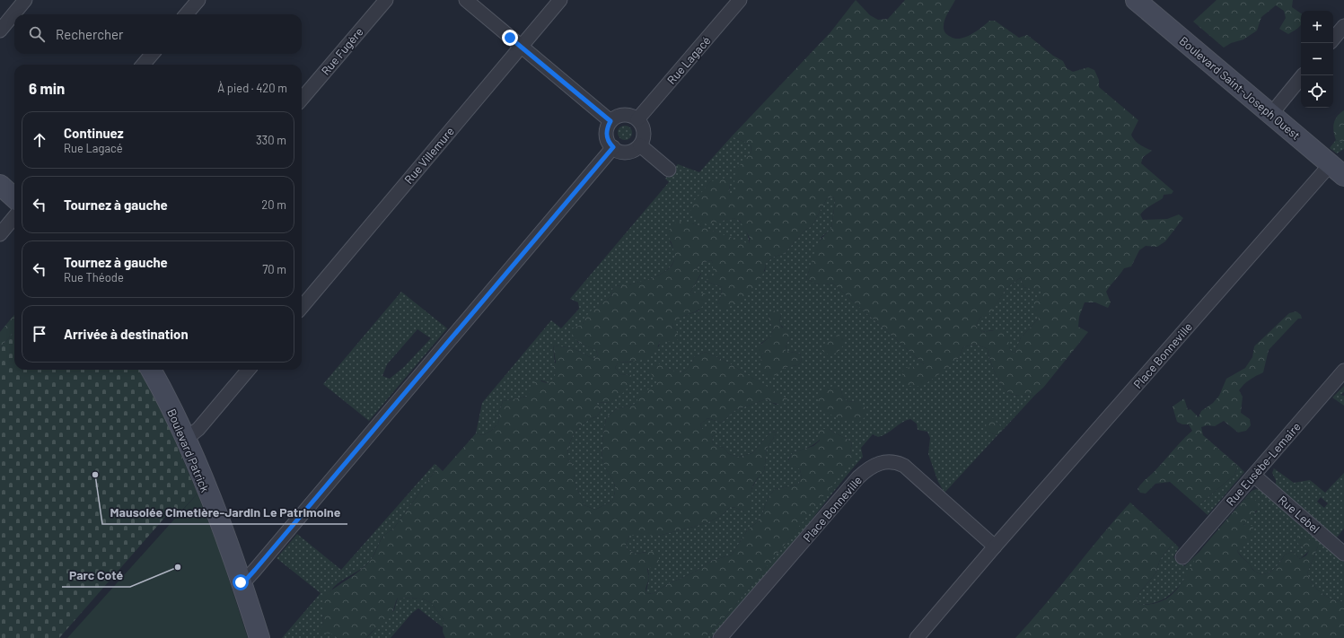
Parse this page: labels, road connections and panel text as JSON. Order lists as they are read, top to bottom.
{
  "streets": {
    "street": [
      "Rue Fugère",
      "Rue Lagacé",
      "Boulevard Saint-Joseph Ouest",
      "Rue Villemure",
      "Place Bonneville",
      "Boulevard Patrick",
      "Rue Eusèbe-Lemaire",
      "Rue Lebel"
    ]
  },
  "crossings": [
    ["Boulevard Saint-Joseph Ouest", "Place Bonneville"],
    ["Rue Eusèbe-Lemaire", "Rue Lebel"]
  ],
  "places": ["Mausolée Cimetière-Jardin Le Patrimoine", "Parc Coté"],
  "page": {
    "map_buttons": ["+", "−"],
    "search": "Rechercher",
    "heading": ["6 min", "À pied · 420 m"],
    "list": [
      ["Continuez", "Rue Lagacé", "330 m"],
      ["Tournez à gauche", "20 m"],
      ["Tournez à gauche", "Rue Théode", "70 m"],
      "Arrivée à destination"
    ]
  }
}
